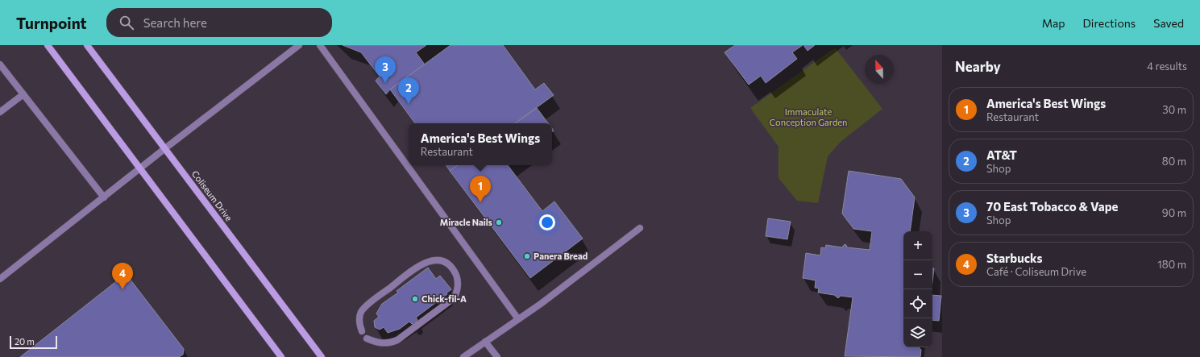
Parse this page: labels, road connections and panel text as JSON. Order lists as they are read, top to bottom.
{
  "streets": {
    "street": ["Coliseum Drive"]
  },
  "parks": ["Immaculate Conception Garden"],
  "places": ["Miracle Nails", "Panera Bread", "Chick-fil-A"],
  "scale_bar": "20 m",
  "north": "top",
  "page": {
    "header": "Turnpoint",
    "search": "Search here",
    "nav": ["Map", "Directions", "Saved"],
    "heading": ["Nearby", "4 results"],
    "pins": [
      "3",
      "2",
      "1",
      "4"
    ],
    "list": [
      {
        "mark": "1",
        "name": "America's Best Wings",
        "note": "Restaurant",
        "value": "30 m"
      },
      {
        "mark": "2",
        "name": "AT&T",
        "note": "Shop",
        "value": "80 m"
      },
      {
        "mark": "3",
        "name": "70 East Tobacco & Vape",
        "note": "Shop",
        "value": "90 m"
      },
      {
        "mark": "4",
        "name": "Starbucks",
        "note": "Café · Coliseum Drive",
        "value": "180 m"
      }
    ],
    "popup": ["America's Best Wings", "Restaurant"],
    "map_buttons": ["+", "−"],
    "scale": "20 m"
  }
}
